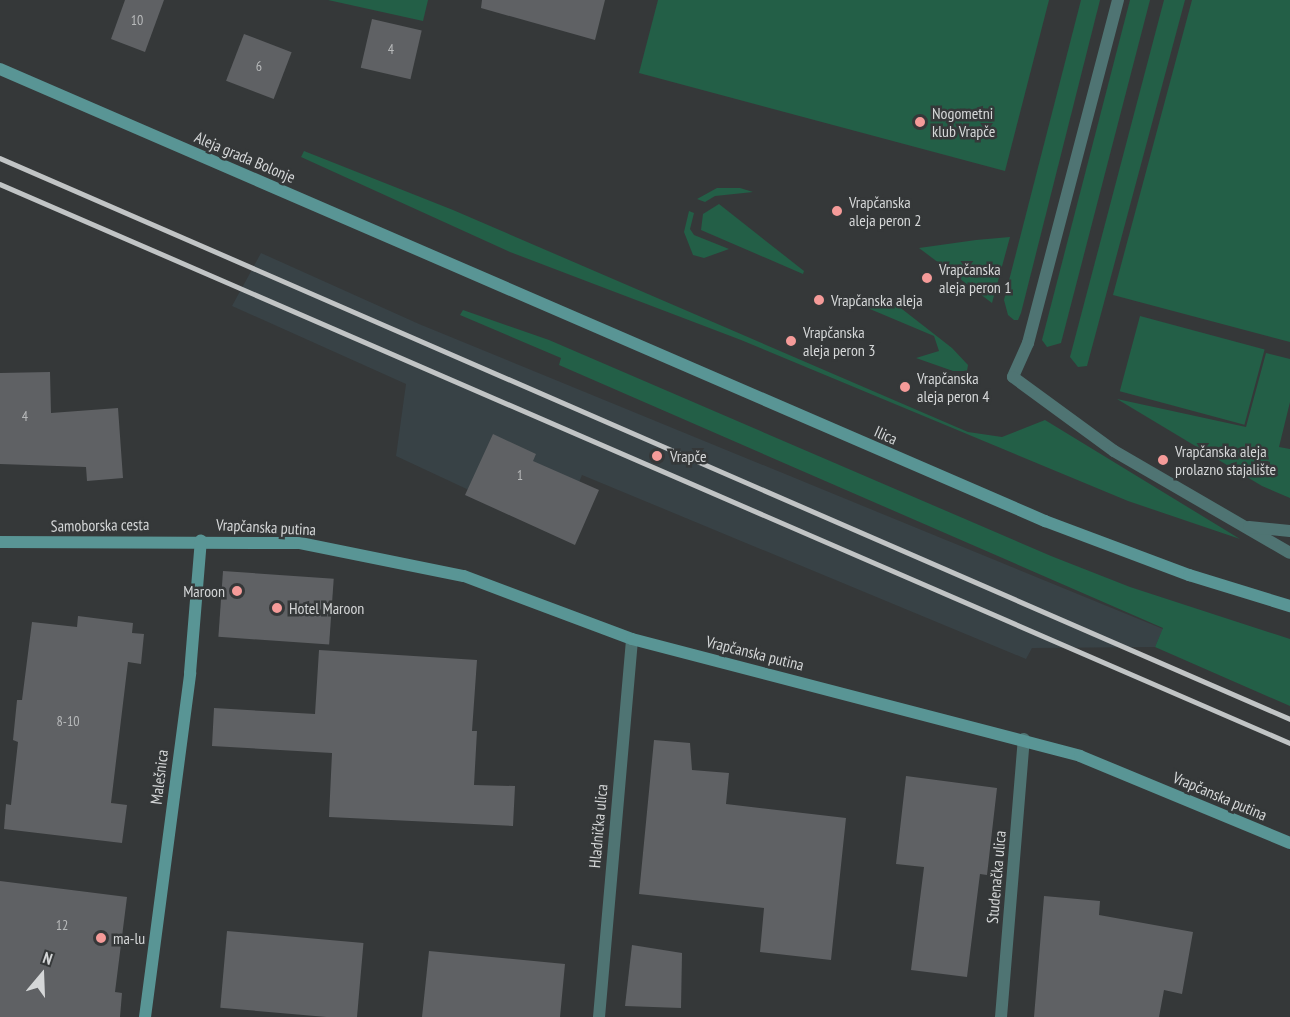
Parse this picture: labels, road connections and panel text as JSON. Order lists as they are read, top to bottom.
{
  "streets": {
    "street": [
      "Aleja grada Bolonje",
      "Ilica",
      "Samoborska cesta",
      "Vrapčanska putina",
      "Malešnica",
      "Hladnička ulica",
      "Studenačka ulica"
    ]
  },
  "crossings": [
    ["Aleja grada Bolonje", "Ilica"],
    ["Samoborska cesta", "Vrapčanska putina"],
    ["Samoborska cesta", "Malešnica"],
    ["Vrapčanska putina", "Malešnica"],
    ["Vrapčanska putina", "Hladnička ulica"],
    ["Vrapčanska putina", "Studenačka ulica"]
  ],
  "places": [
    "Nogometni klub Vrapče",
    "Vrapčanska aleja peron 2",
    "Vrapčanska aleja peron 1",
    "Vrapčanska aleja",
    "Vrapčanska aleja peron 3",
    "Vrapčanska aleja peron 4",
    "Vrapče",
    "Vrapčanska aleja prolazno stajalište",
    "Maroon",
    "Hotel Maroon",
    "ma-lu"
  ],
  "house_numbers": [
    "10",
    "4",
    "6",
    "4",
    "1",
    "8-10",
    "12"
  ],
  "north": "top"
}
